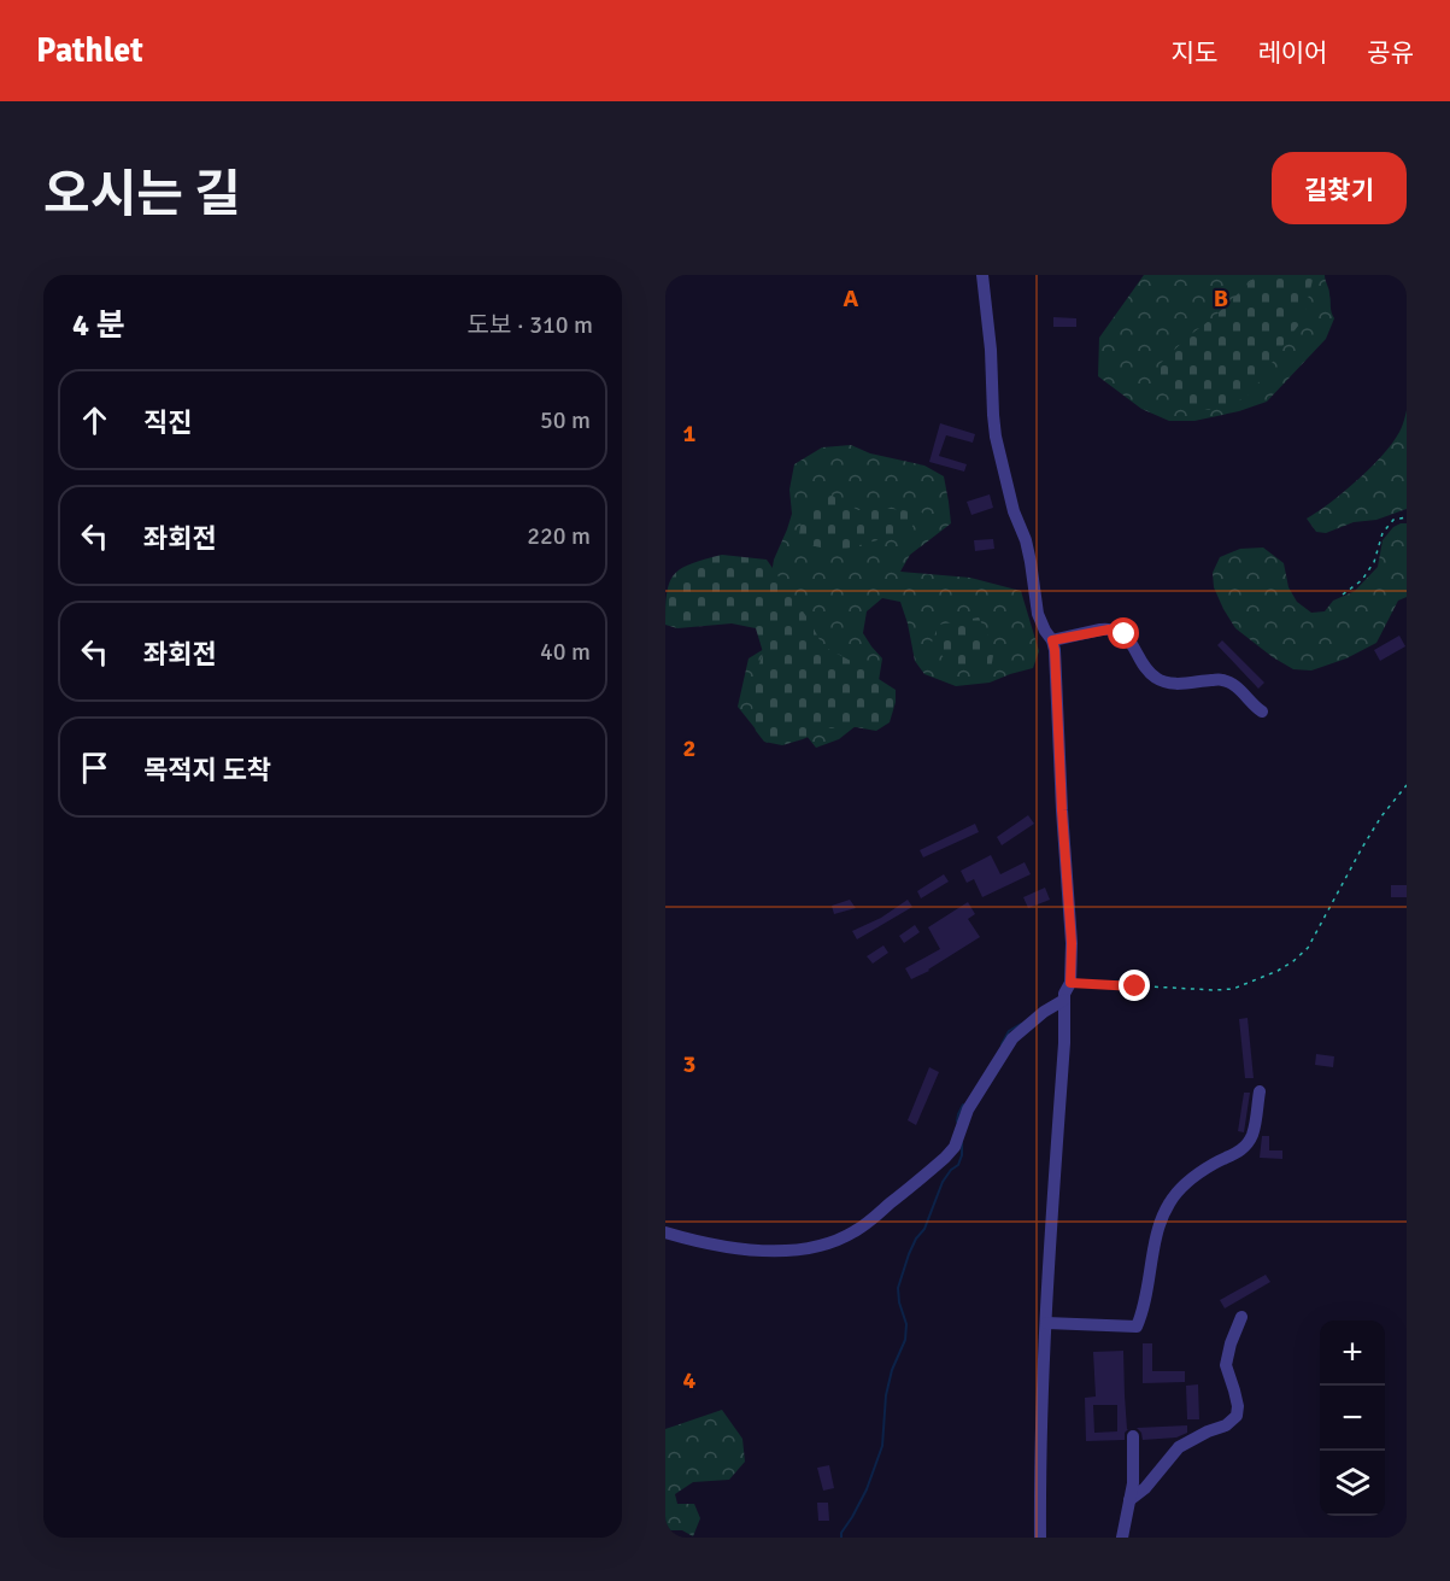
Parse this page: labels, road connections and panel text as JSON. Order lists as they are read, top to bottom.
{
  "page": {
    "header": "Pathlet",
    "nav": ["지도", "레이어", "공유"],
    "title": "오시는 길",
    "buttons": "길찾기",
    "heading": ["4 분", "도보 · 310 m"],
    "list": [
      ["직진", "50 m"],
      ["좌회전", "220 m"],
      ["좌회전", "40 m"],
      "목적지 도착"
    ],
    "map_buttons": ["+", "−"]
  },
  "grid": {
    "columns": ["A", "B"],
    "rows": [
      "1",
      "2",
      "3",
      "4"
    ]
  }
}
